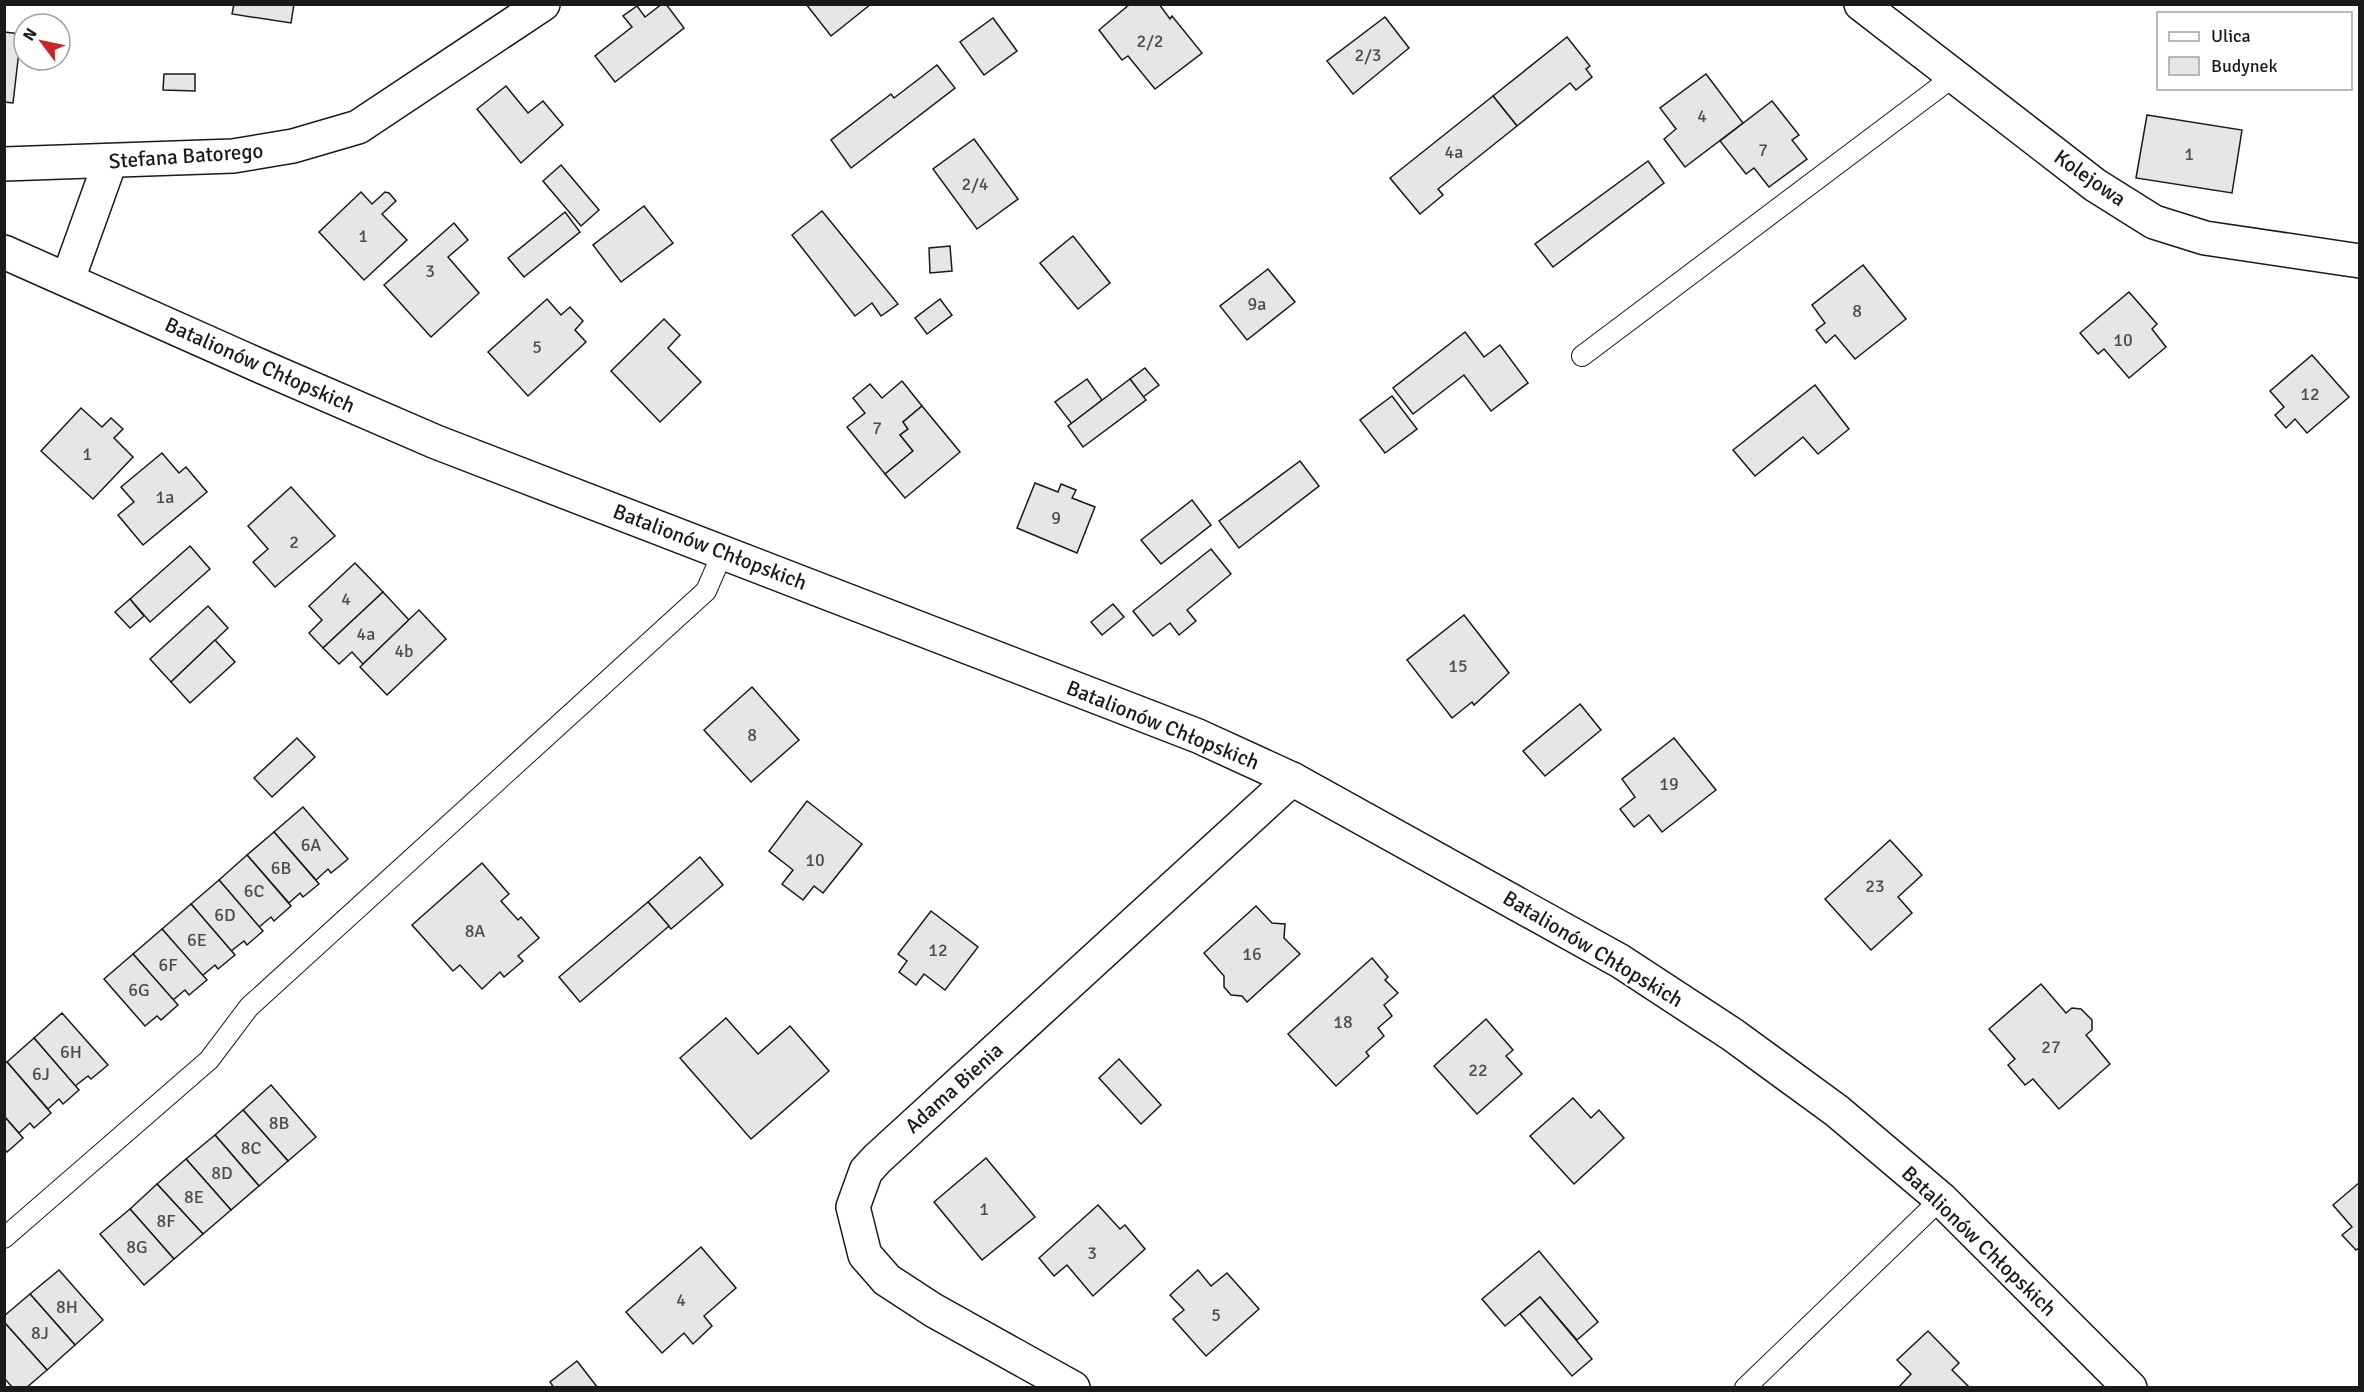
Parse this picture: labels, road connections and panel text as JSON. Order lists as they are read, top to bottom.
{
  "streets": {
    "street": [
      "Stefana Batorego",
      "Kolejowa",
      "Batalionów Chłopskich",
      "Adama Bienia"
    ]
  },
  "crossings": [
    ["Batalionów Chłopskich", "Adama Bienia"]
  ],
  "house_numbers": [
    "2/2",
    "2/3",
    "4",
    "7",
    "4a",
    "1",
    "2/4",
    "1",
    "3",
    "9a",
    "8",
    "10",
    "5",
    "12",
    "7",
    "1",
    "1a",
    "9",
    "2",
    "4",
    "4a",
    "4b",
    "15",
    "8",
    "19",
    "6A",
    "10",
    "6B",
    "23",
    "6C",
    "6D",
    "8A",
    "6E",
    "12",
    "16",
    "6F",
    "6G",
    "18",
    "27",
    "6H",
    "22",
    "6J",
    "8B",
    "8C",
    "8D",
    "8E",
    "1",
    "8F",
    "8G",
    "3",
    "4",
    "8H",
    "5",
    "8J"
  ],
  "legend": ["Ulica", "Budynek"],
  "north": "top left"
}
